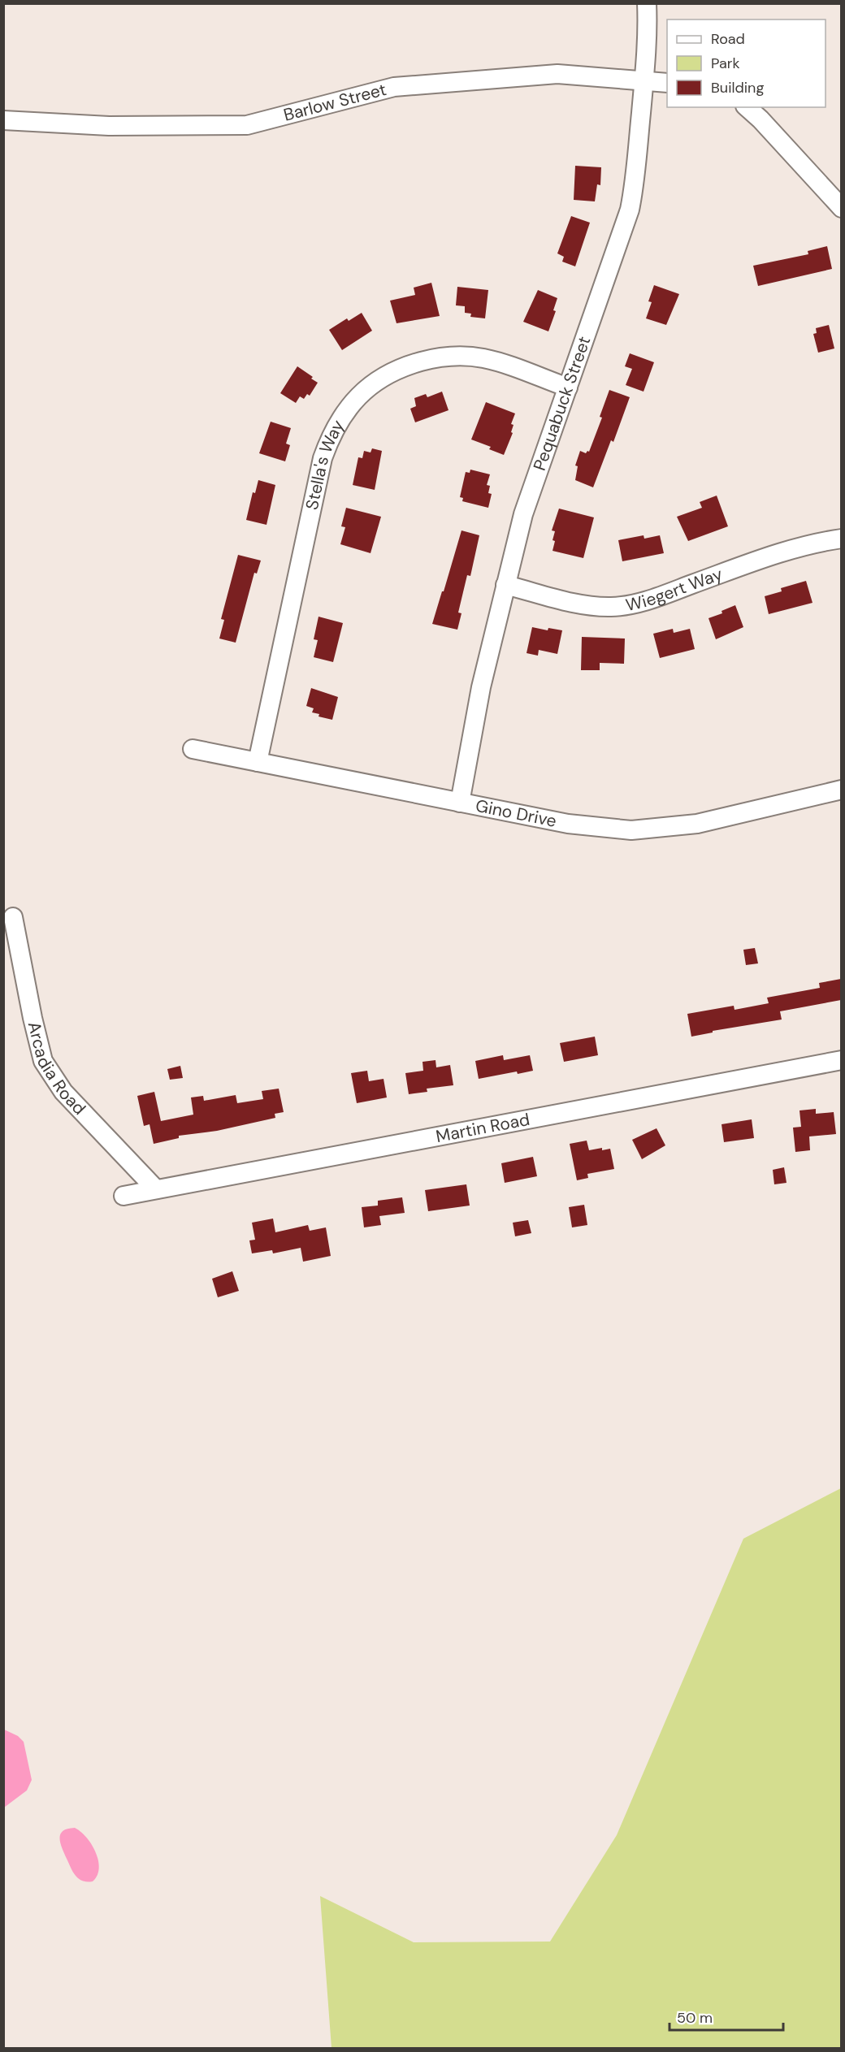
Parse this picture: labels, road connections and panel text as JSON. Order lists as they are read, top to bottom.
{
  "streets": {
    "street": [
      "Barlow Street",
      "Pequabuck Street",
      "Stella's Way",
      "Wiegert Way",
      "Gino Drive",
      "Arcadia Road",
      "Martin Road"
    ]
  },
  "crossings": [
    ["Barlow Street", "Pequabuck Street"],
    ["Pequabuck Street", "Stella's Way"],
    ["Pequabuck Street", "Wiegert Way"],
    ["Pequabuck Street", "Gino Drive"],
    ["Stella's Way", "Gino Drive"],
    ["Arcadia Road", "Martin Road"]
  ],
  "legend": ["Road", "Park", "Building"],
  "scale_bar": "50 m"
}
